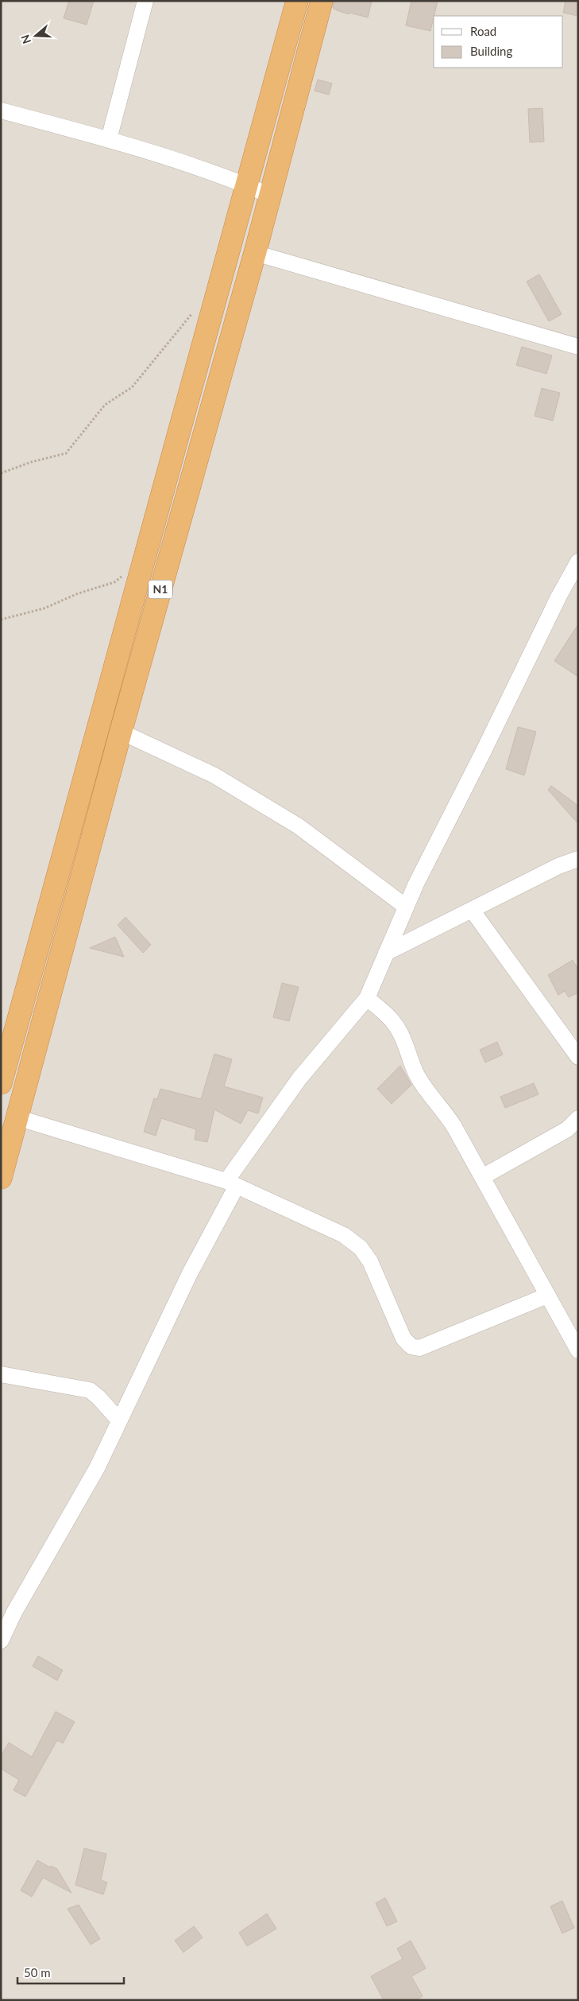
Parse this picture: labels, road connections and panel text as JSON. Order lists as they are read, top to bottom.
{
  "streets": {
    "highway": ["N1"]
  },
  "legend": ["Road", "Building"],
  "scale_bar": "50 m",
  "north": "left"
}
